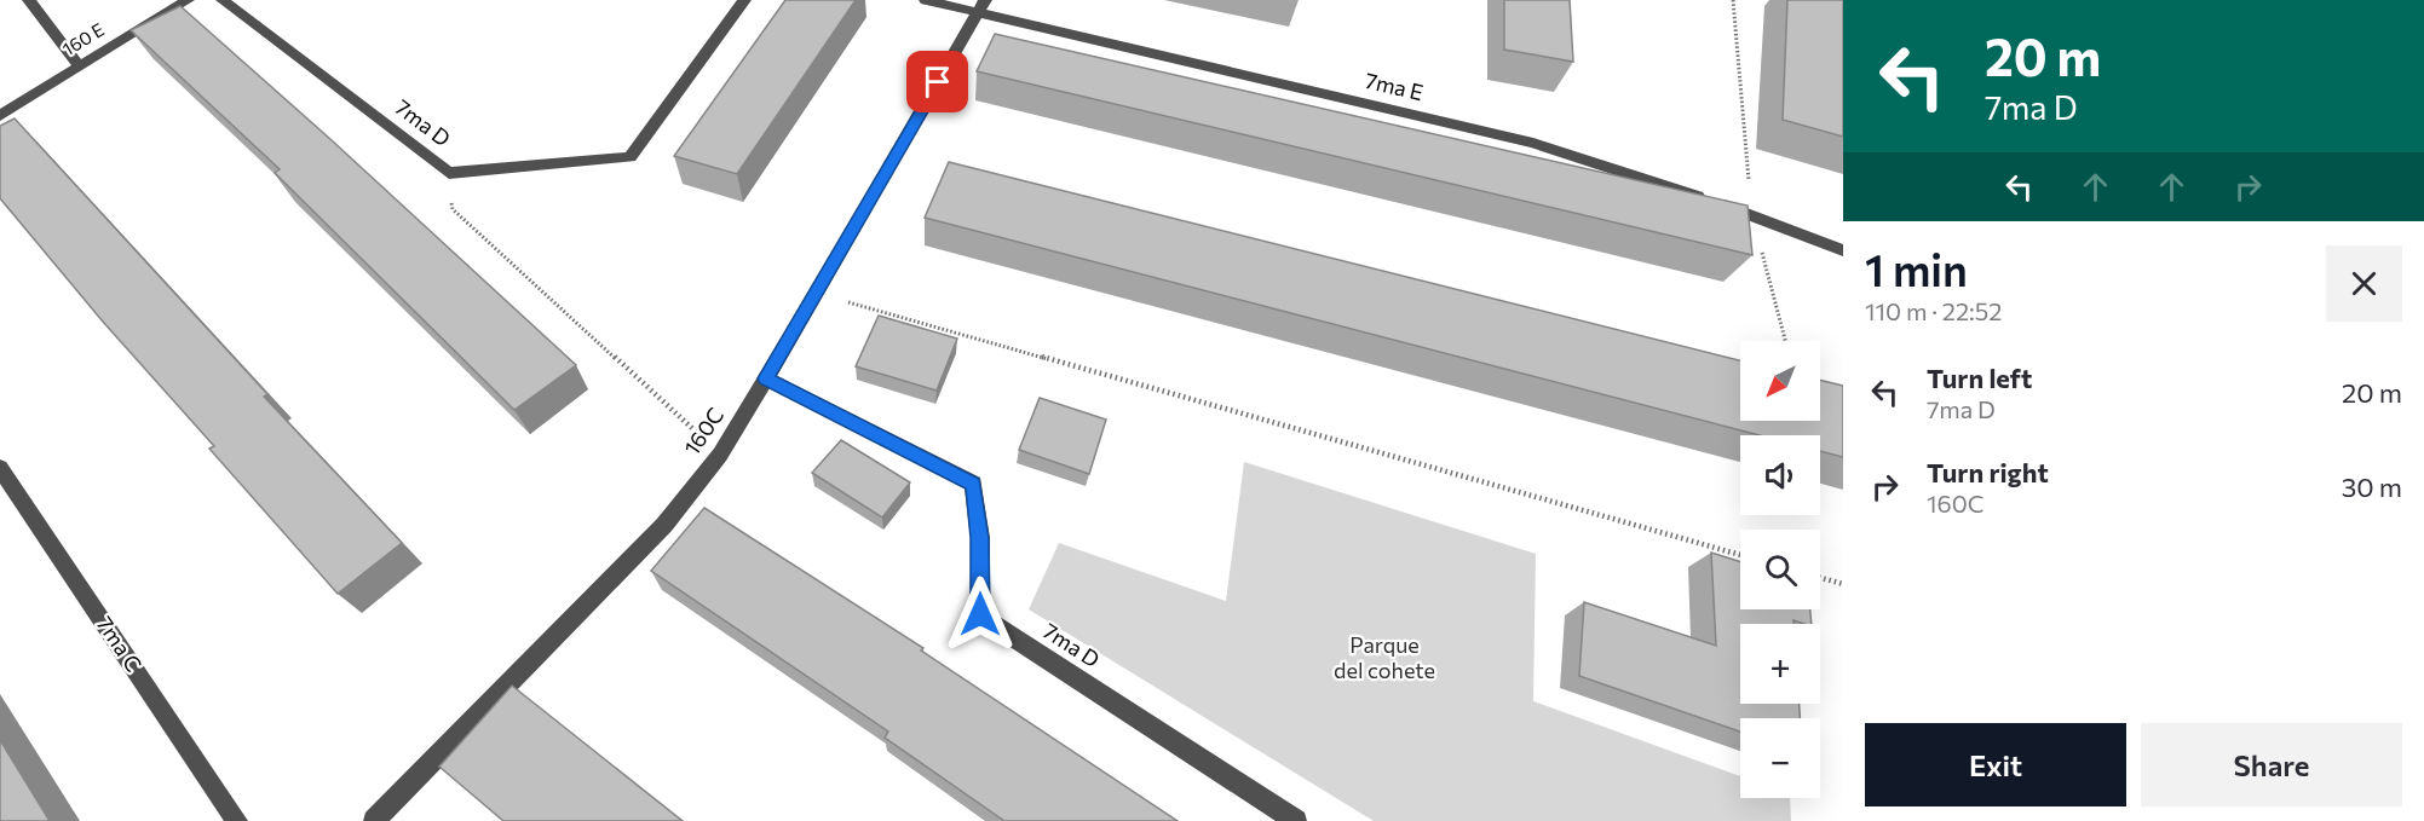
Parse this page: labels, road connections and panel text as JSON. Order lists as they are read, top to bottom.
{
  "streets": {
    "street": [
      "160 E",
      "7ma E",
      "7ma D",
      "160C",
      "7ma C"
    ]
  },
  "crossings": [
    ["7ma E", "160C"],
    ["7ma D", "160C"]
  ],
  "parks": ["Parque del cohete"],
  "north": "bottom left",
  "page": {
    "turn": ["20 m", "7ma D"],
    "heading": ["1 min", "110 m · 22:52"],
    "map_buttons": ["+", "−"],
    "list": [
      {
        "name": "Turn left",
        "note": "7ma D",
        "value": "20 m"
      },
      {
        "name": "Turn right",
        "note": "160C",
        "value": "30 m"
      }
    ],
    "buttons": ["Exit", "Share"]
  }
}
